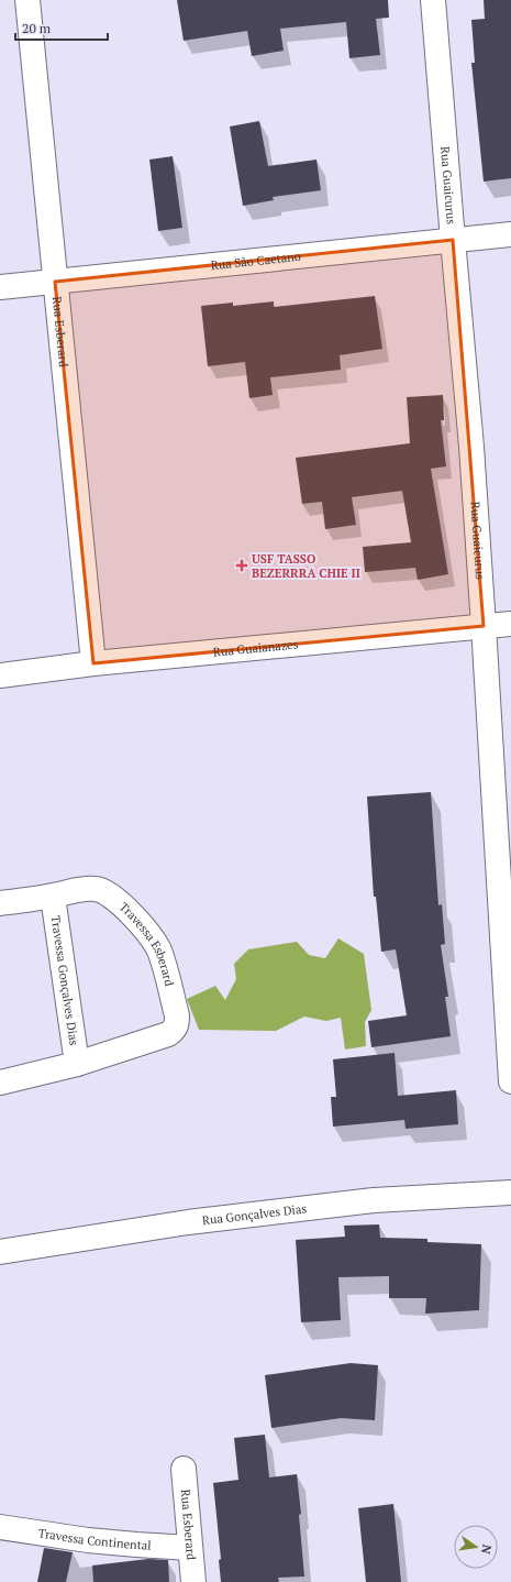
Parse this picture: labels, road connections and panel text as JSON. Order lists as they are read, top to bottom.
{
  "streets": {
    "street": [
      "Rua Guaicurus",
      "Rua São Caetano",
      "Rua Esberard",
      "Rua Guaianazes",
      "Travessa Esberard",
      "Travessa Gonçalves Dias",
      "Rua Gonçalves Dias",
      "Travessa Continental"
    ]
  },
  "crossings": [
    ["Rua Guaicurus", "Rua São Caetano"],
    ["Rua Guaicurus", "Rua Guaianazes"],
    ["Rua São Caetano", "Rua Esberard"],
    ["Rua Esberard", "Rua Guaianazes"],
    ["Rua Esberard", "Travessa Continental"],
    ["Travessa Esberard", "Travessa Gonçalves Dias"]
  ],
  "places": {
    "health": ["USF TASSO BEZERRRA CHIE II"]
  },
  "scale_bar": "20 m",
  "north": "right"
}
